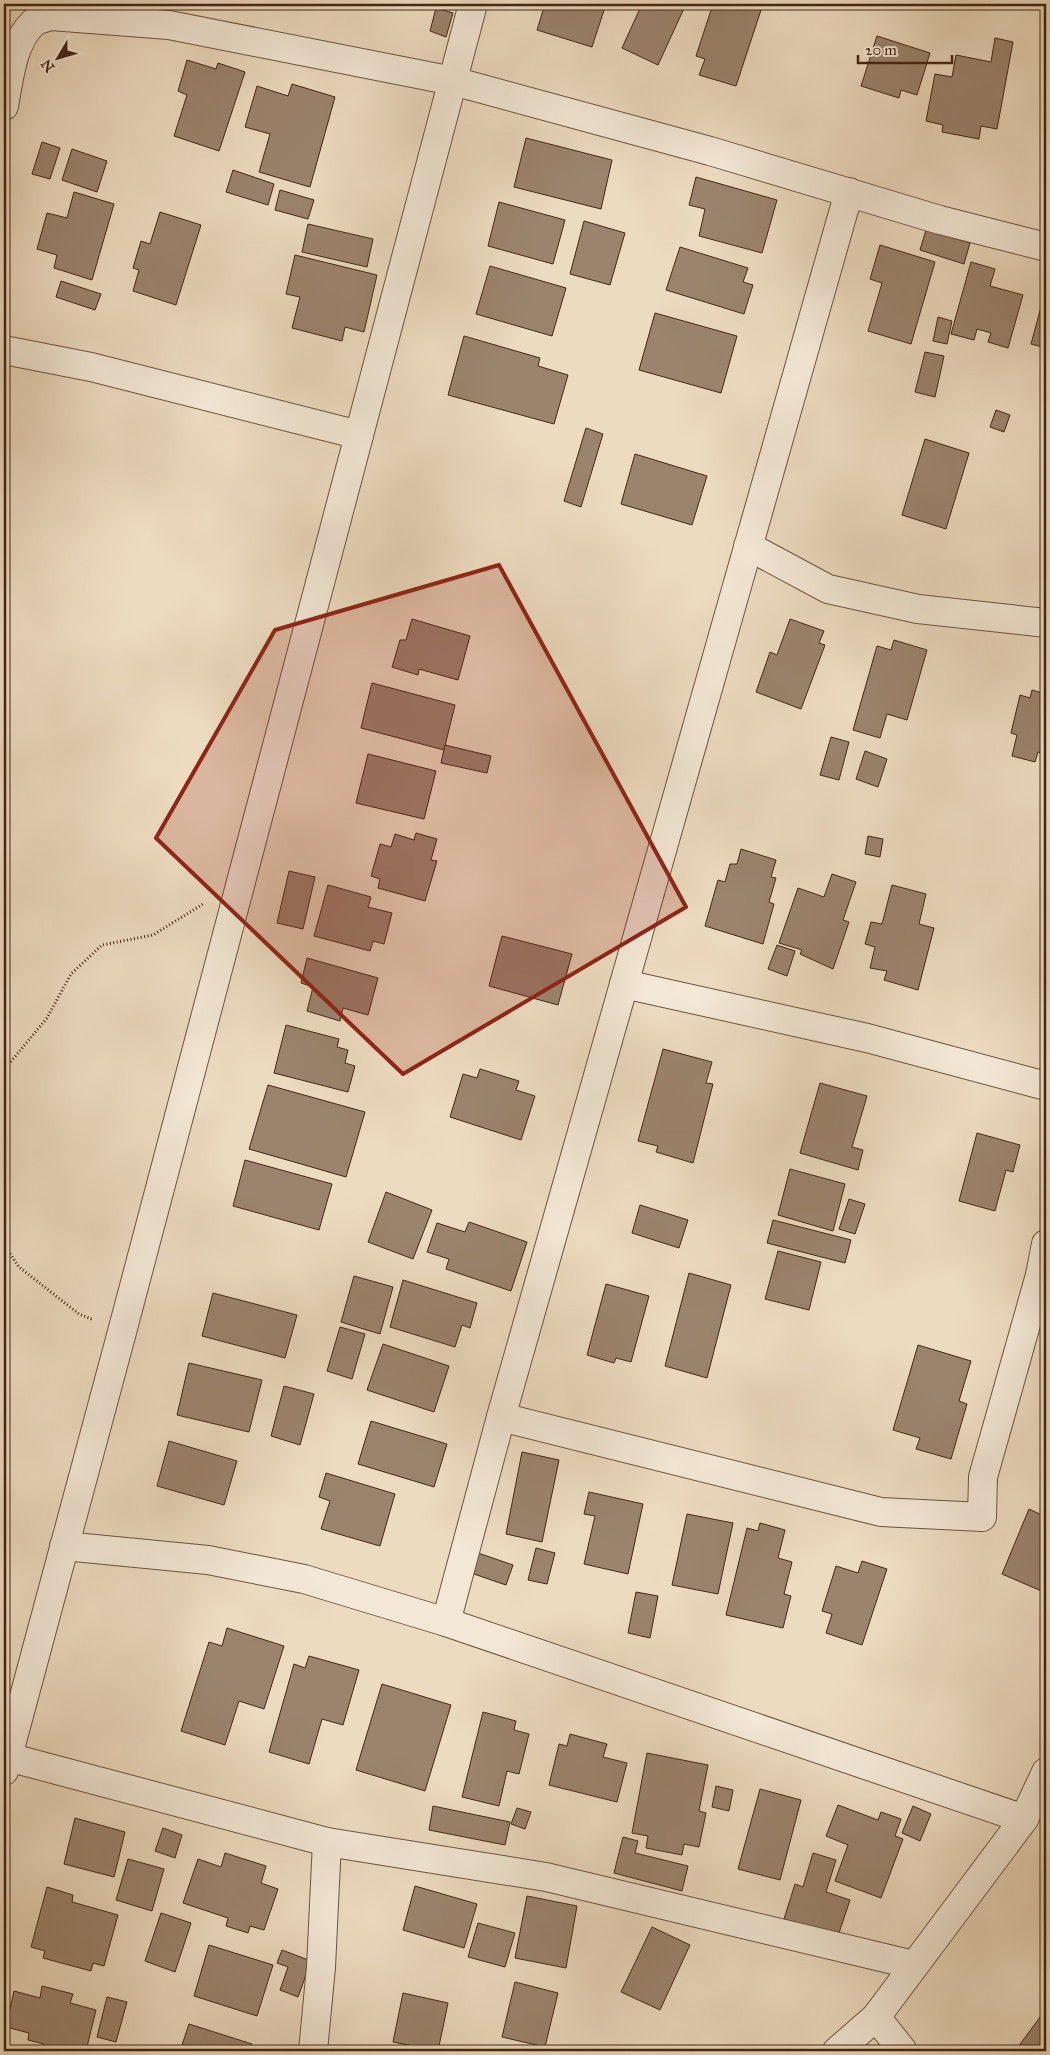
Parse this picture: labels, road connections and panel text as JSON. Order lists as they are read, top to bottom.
{
  "scale_bar": "20 m",
  "north": "bottom left"
}
